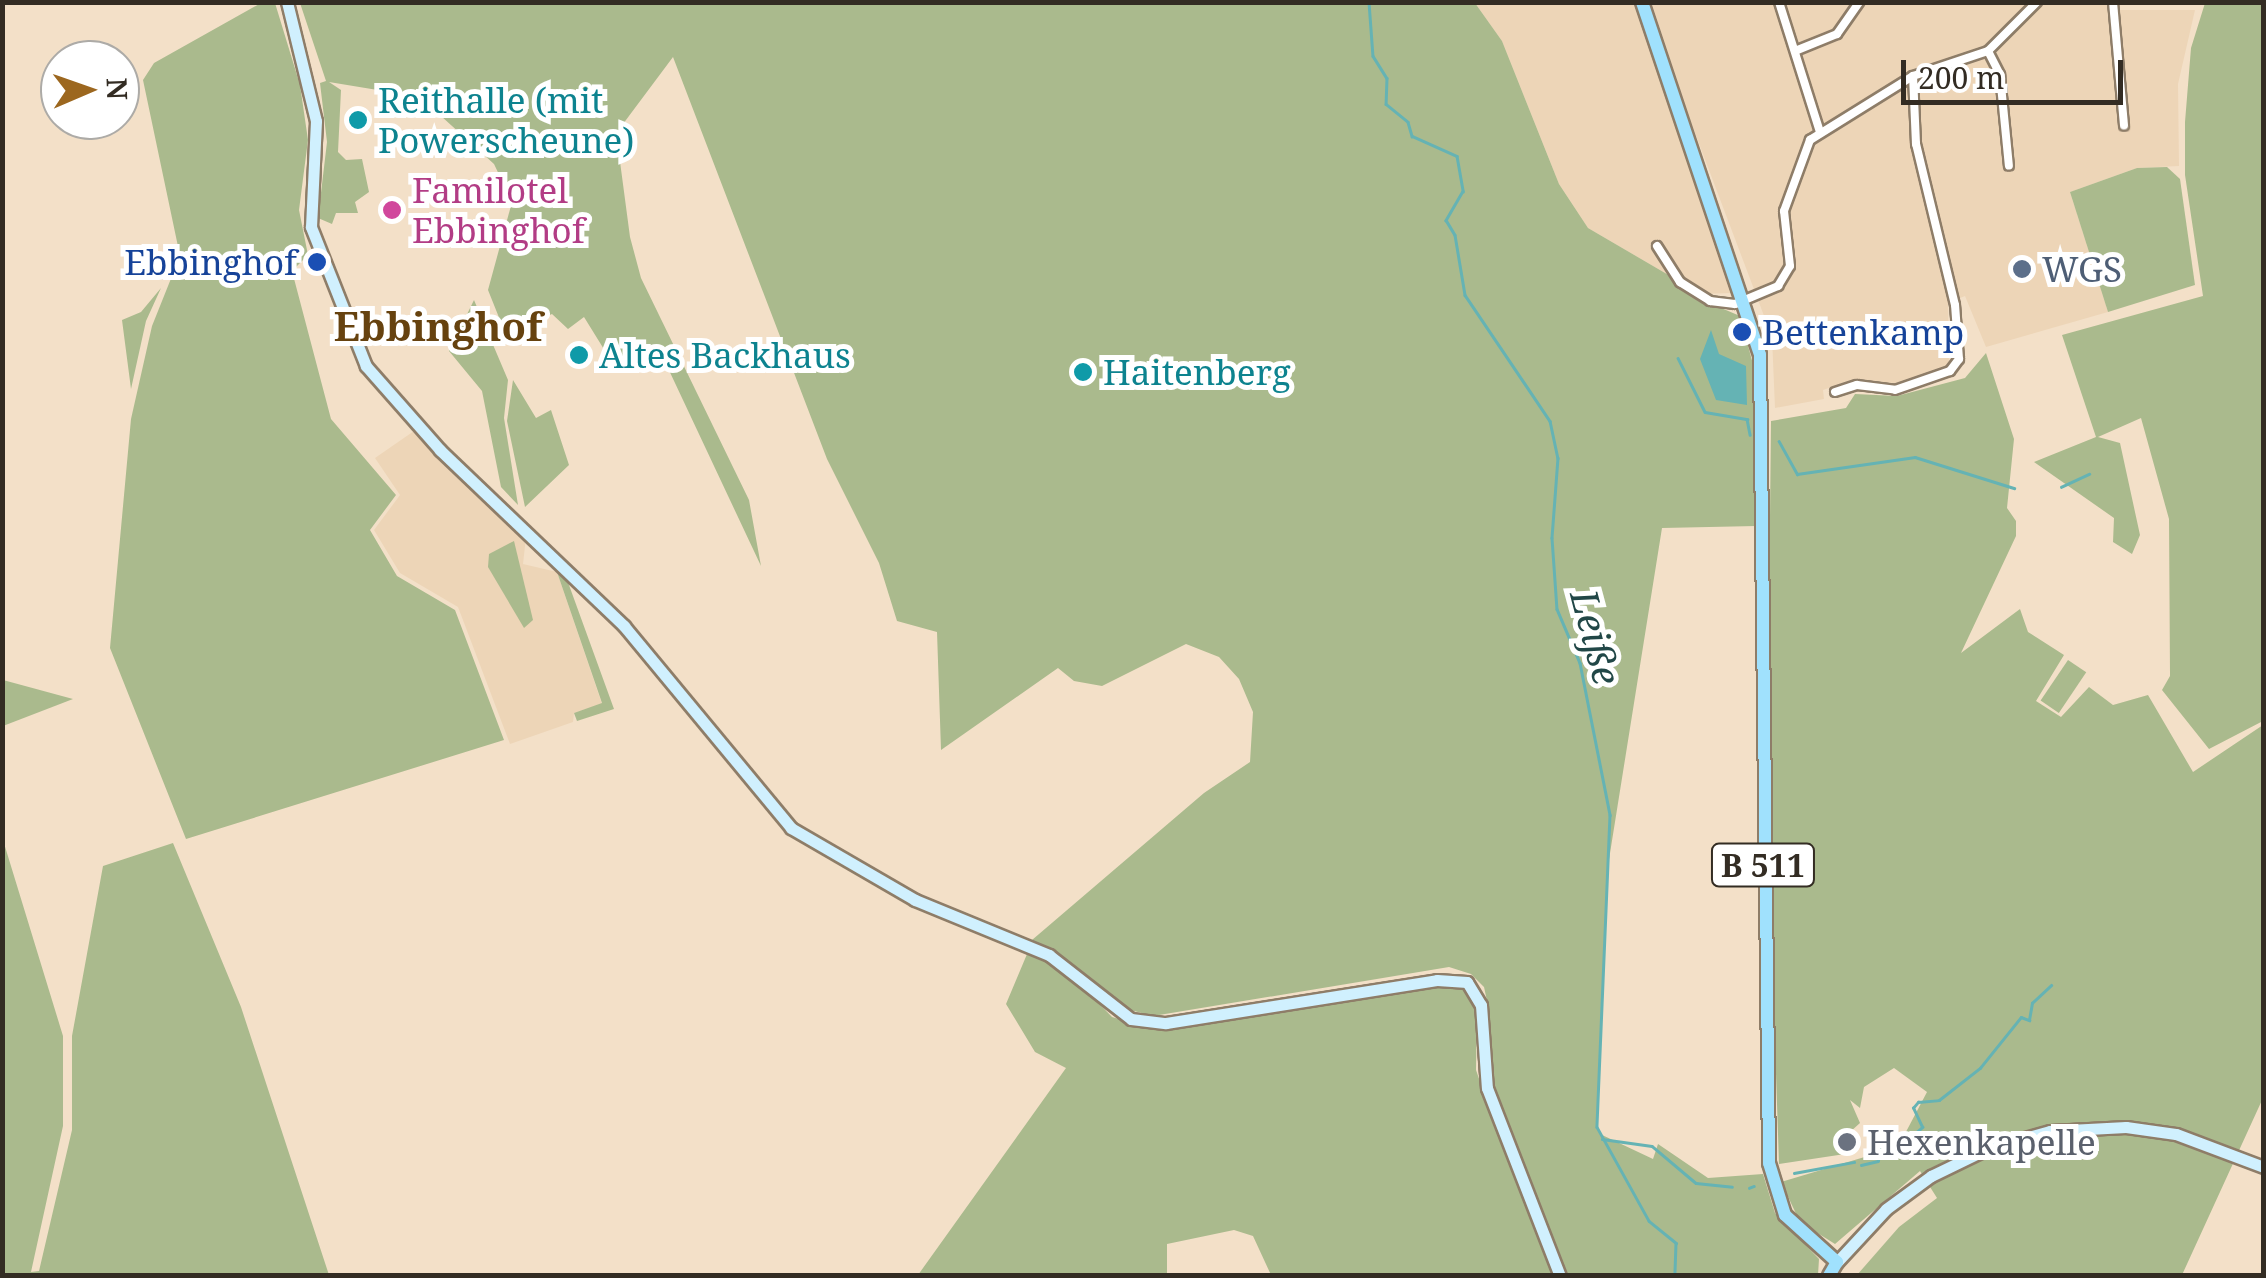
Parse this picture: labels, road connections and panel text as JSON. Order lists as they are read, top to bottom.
{
  "streets": {
    "main road": ["B 511"]
  },
  "districts": ["Ebbinghof"],
  "water": ["Leiße"],
  "places": [
    "Reithalle (mit Powerscheune)",
    "Familotel Ebbinghof",
    "Ebbinghof",
    "WGS",
    "Bettenkamp",
    "Altes Backhaus",
    "Haitenberg",
    "Hexenkapelle"
  ],
  "scale_bar": "200 m",
  "north": "right"
}
